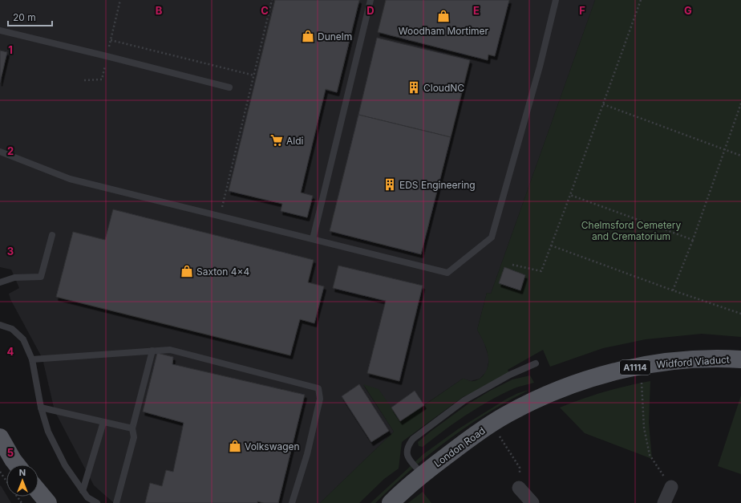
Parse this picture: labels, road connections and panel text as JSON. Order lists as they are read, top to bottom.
{
  "streets": {
    "main road": ["Widford Viaduct", "A1114", "London Road"]
  },
  "crossings": [
    ["Widford Viaduct", "London Road"]
  ],
  "parks": ["Chelmsford Cemetery and Crematorium"],
  "places": {
    "shop": [
      "Woodham Mortimer",
      "Dunelm",
      "Saxton 4x4",
      "Volkswagen"
    ],
    "building": ["CloudNC", "EDS Engineering"],
    "supermarket": ["Aldi"]
  },
  "scale_bar": "20 m",
  "north": "top",
  "grid": {
    "columns": [
      "B",
      "C",
      "D",
      "E",
      "F",
      "G"
    ],
    "rows": [
      "1",
      "2",
      "3",
      "4",
      "5"
    ]
  }
}
